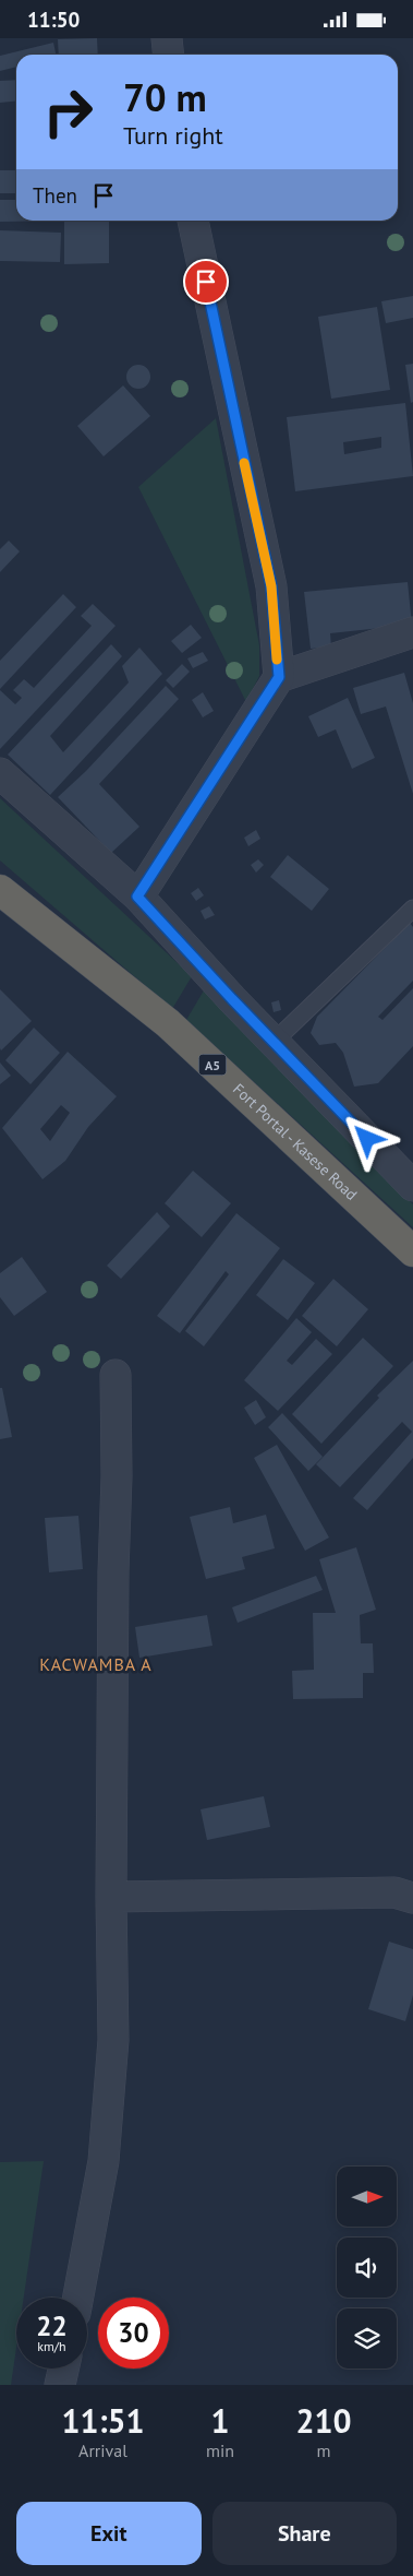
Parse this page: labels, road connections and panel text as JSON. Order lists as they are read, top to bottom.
{
  "streets": {
    "highway": ["A5", "Fort Portal - Kasese Road"]
  },
  "districts": ["KACWAMBA A"],
  "north": "right",
  "page": {
    "status": "11:50",
    "turn": ["70 m", "Turn right"],
    "then": "Then",
    "speed": "22 km/h",
    "limit": "30",
    "eta": [
      "11:51",
      "Arrival",
      "1",
      "min",
      "210",
      "m"
    ],
    "buttons": ["Exit", "Share"]
  }
}
